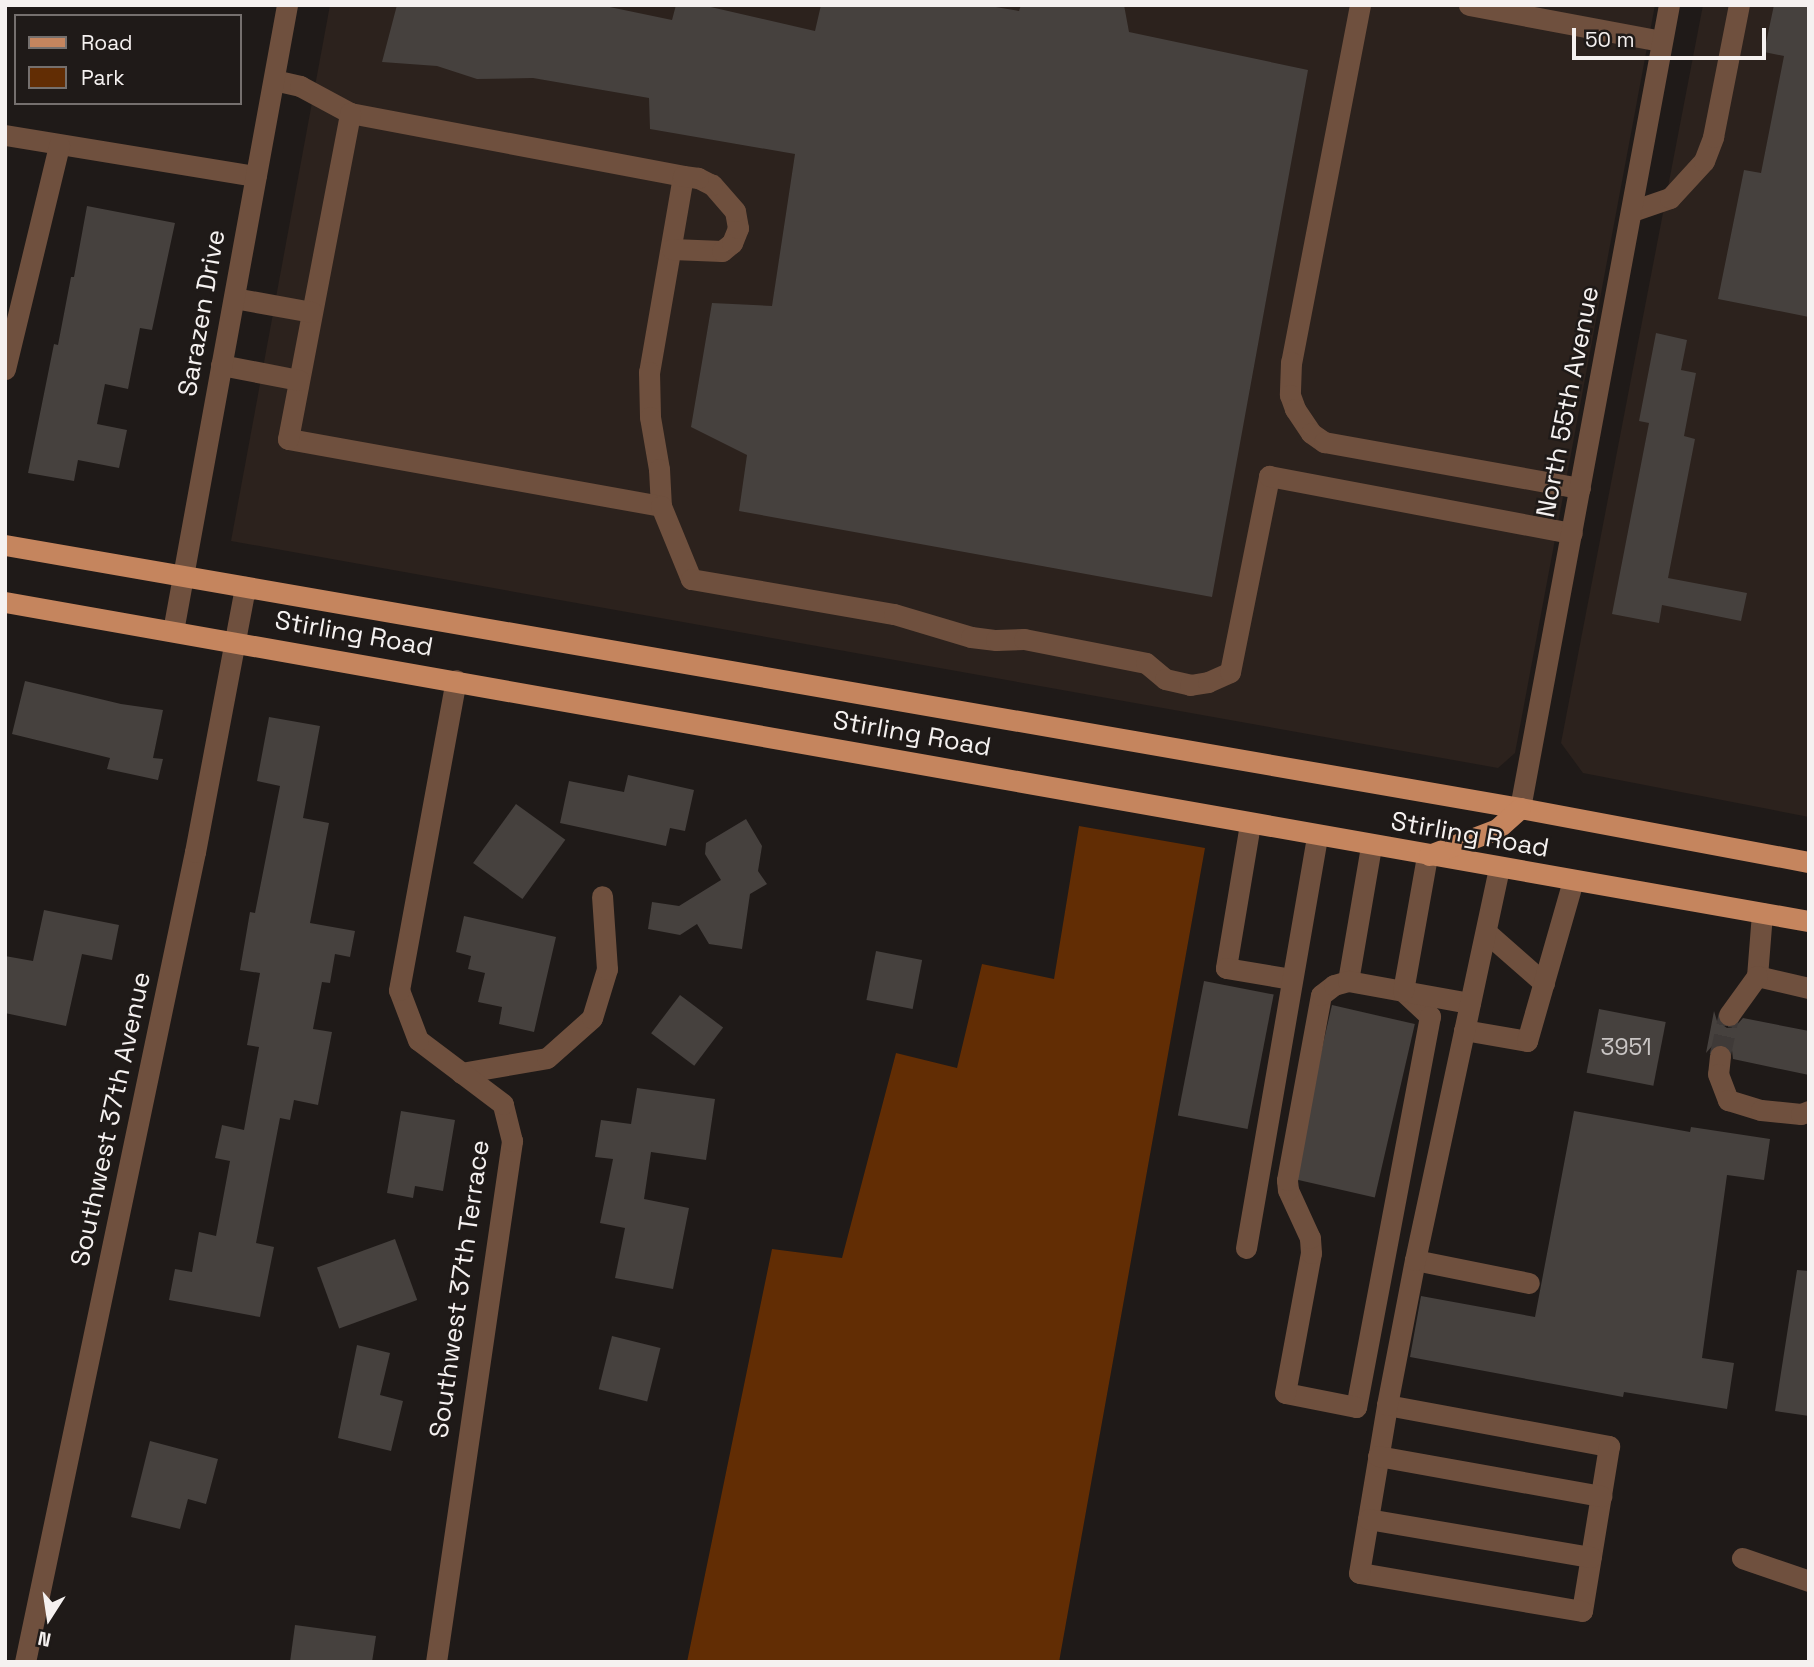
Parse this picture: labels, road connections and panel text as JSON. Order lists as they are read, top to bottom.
{
  "streets": {
    "main road": ["Stirling Road"],
    "street": [
      "Sarazen Drive",
      "North 55th Avenue",
      "Southwest 37th Avenue",
      "Southwest 37th Terrace"
    ]
  },
  "crossings": [
    ["Sarazen Drive", "Stirling Road"],
    ["North 55th Avenue", "Stirling Road"],
    ["Stirling Road", "Southwest 37th Avenue"],
    ["Stirling Road", "Southwest 37th Terrace"]
  ],
  "house_numbers": ["3951"],
  "legend": ["Road", "Park"],
  "scale_bar": "50 m",
  "north": "bottom"
}
